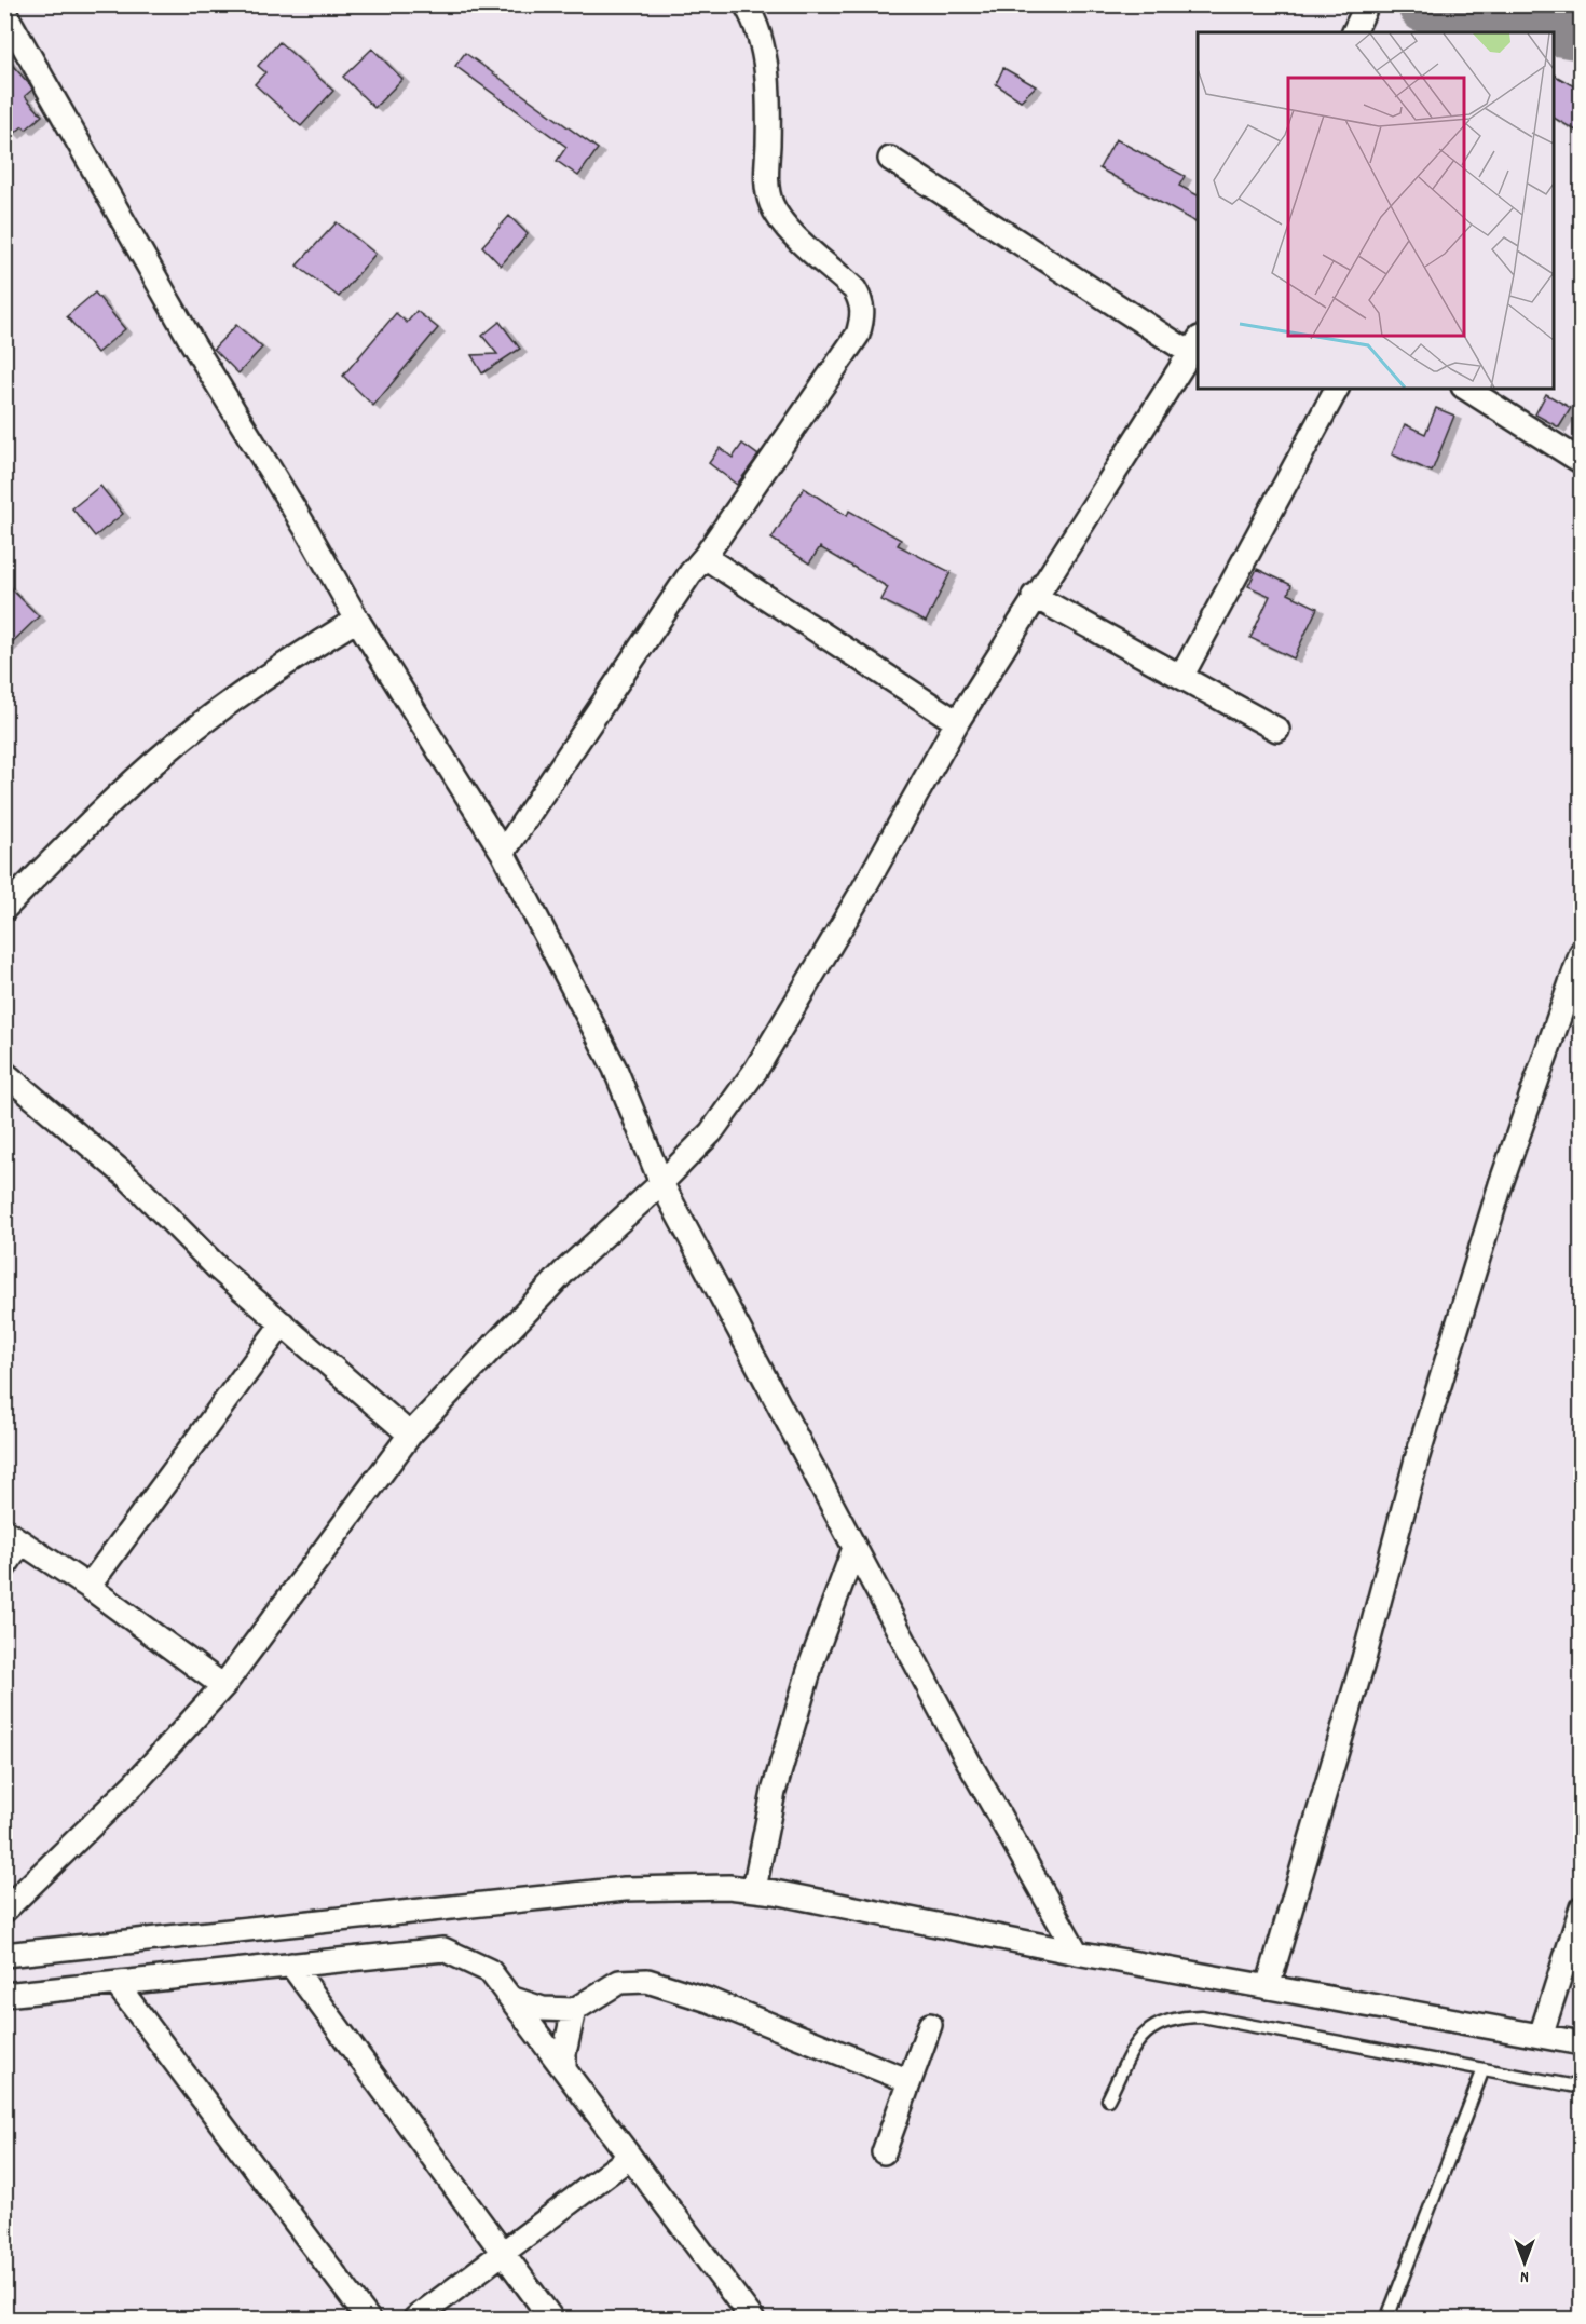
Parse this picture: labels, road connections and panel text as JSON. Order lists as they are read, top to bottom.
{
  "north": "bottom"
}
